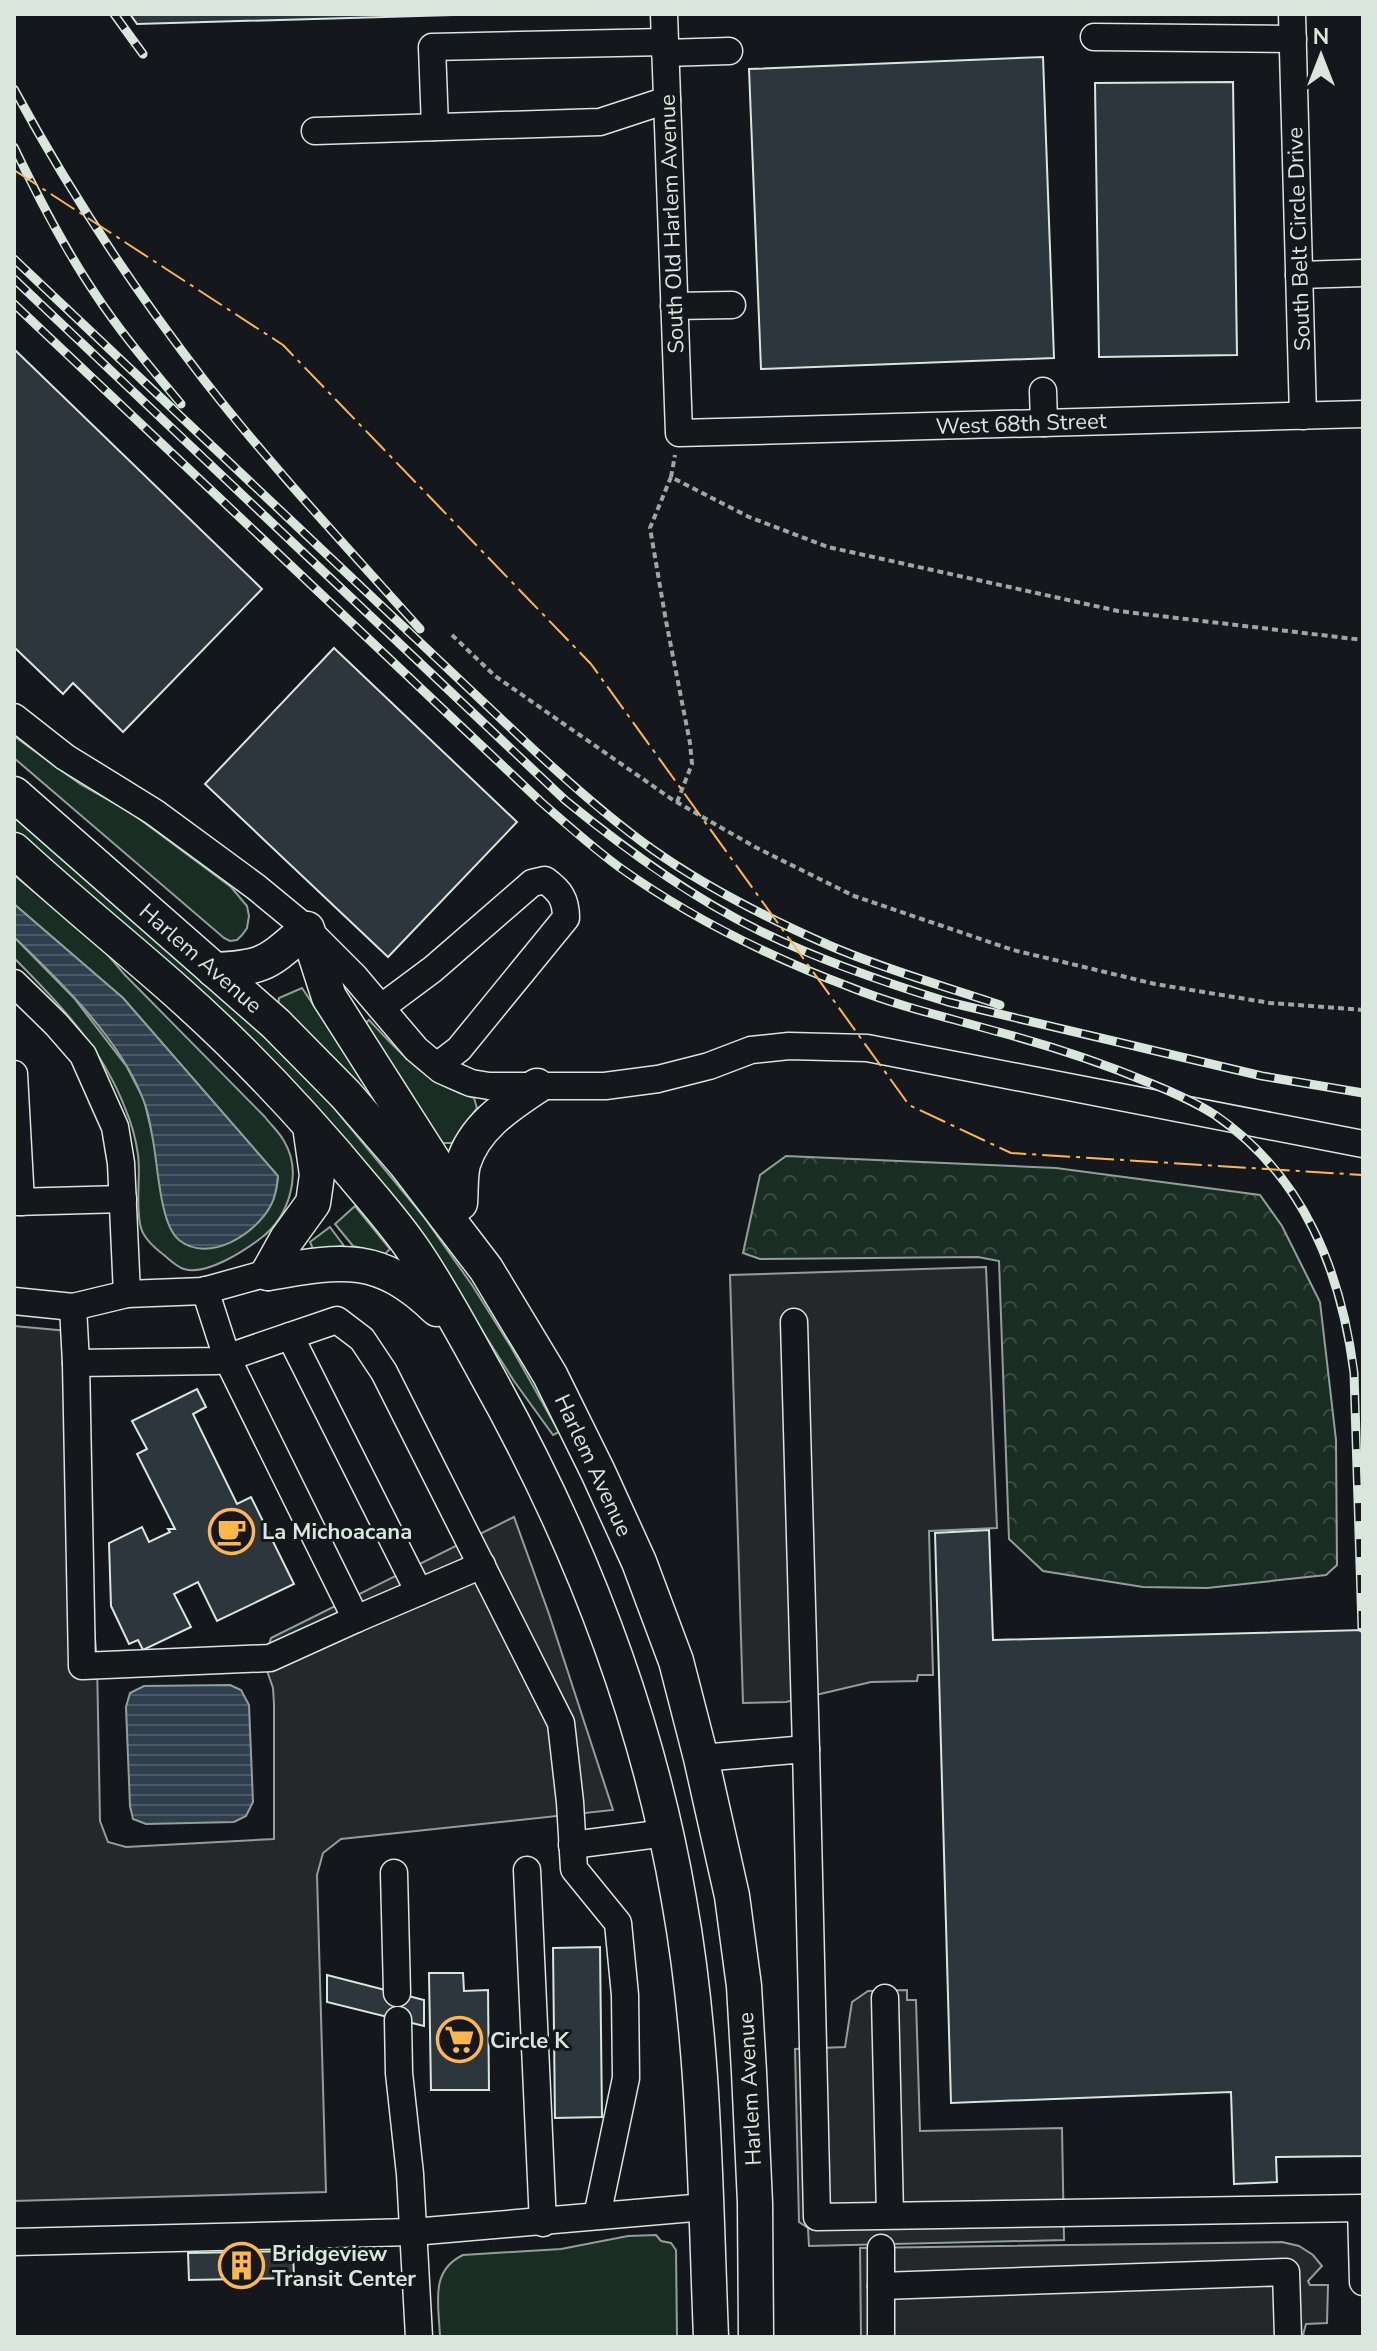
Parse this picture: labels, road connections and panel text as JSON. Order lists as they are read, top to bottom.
{
  "streets": {
    "main road": ["Harlem Avenue"],
    "street": ["South Old Harlem Avenue", "South Belt Circle Drive", "West 68th Street"]
  },
  "crossings": [
    ["South Old Harlem Avenue", "West 68th Street"],
    ["South Belt Circle Drive", "West 68th Street"]
  ],
  "places": {
    "cafe": ["La Michoacana"],
    "supermarket": ["Circle K"],
    "building": ["Bridgeview Transit Center"]
  },
  "north": "top"
}
